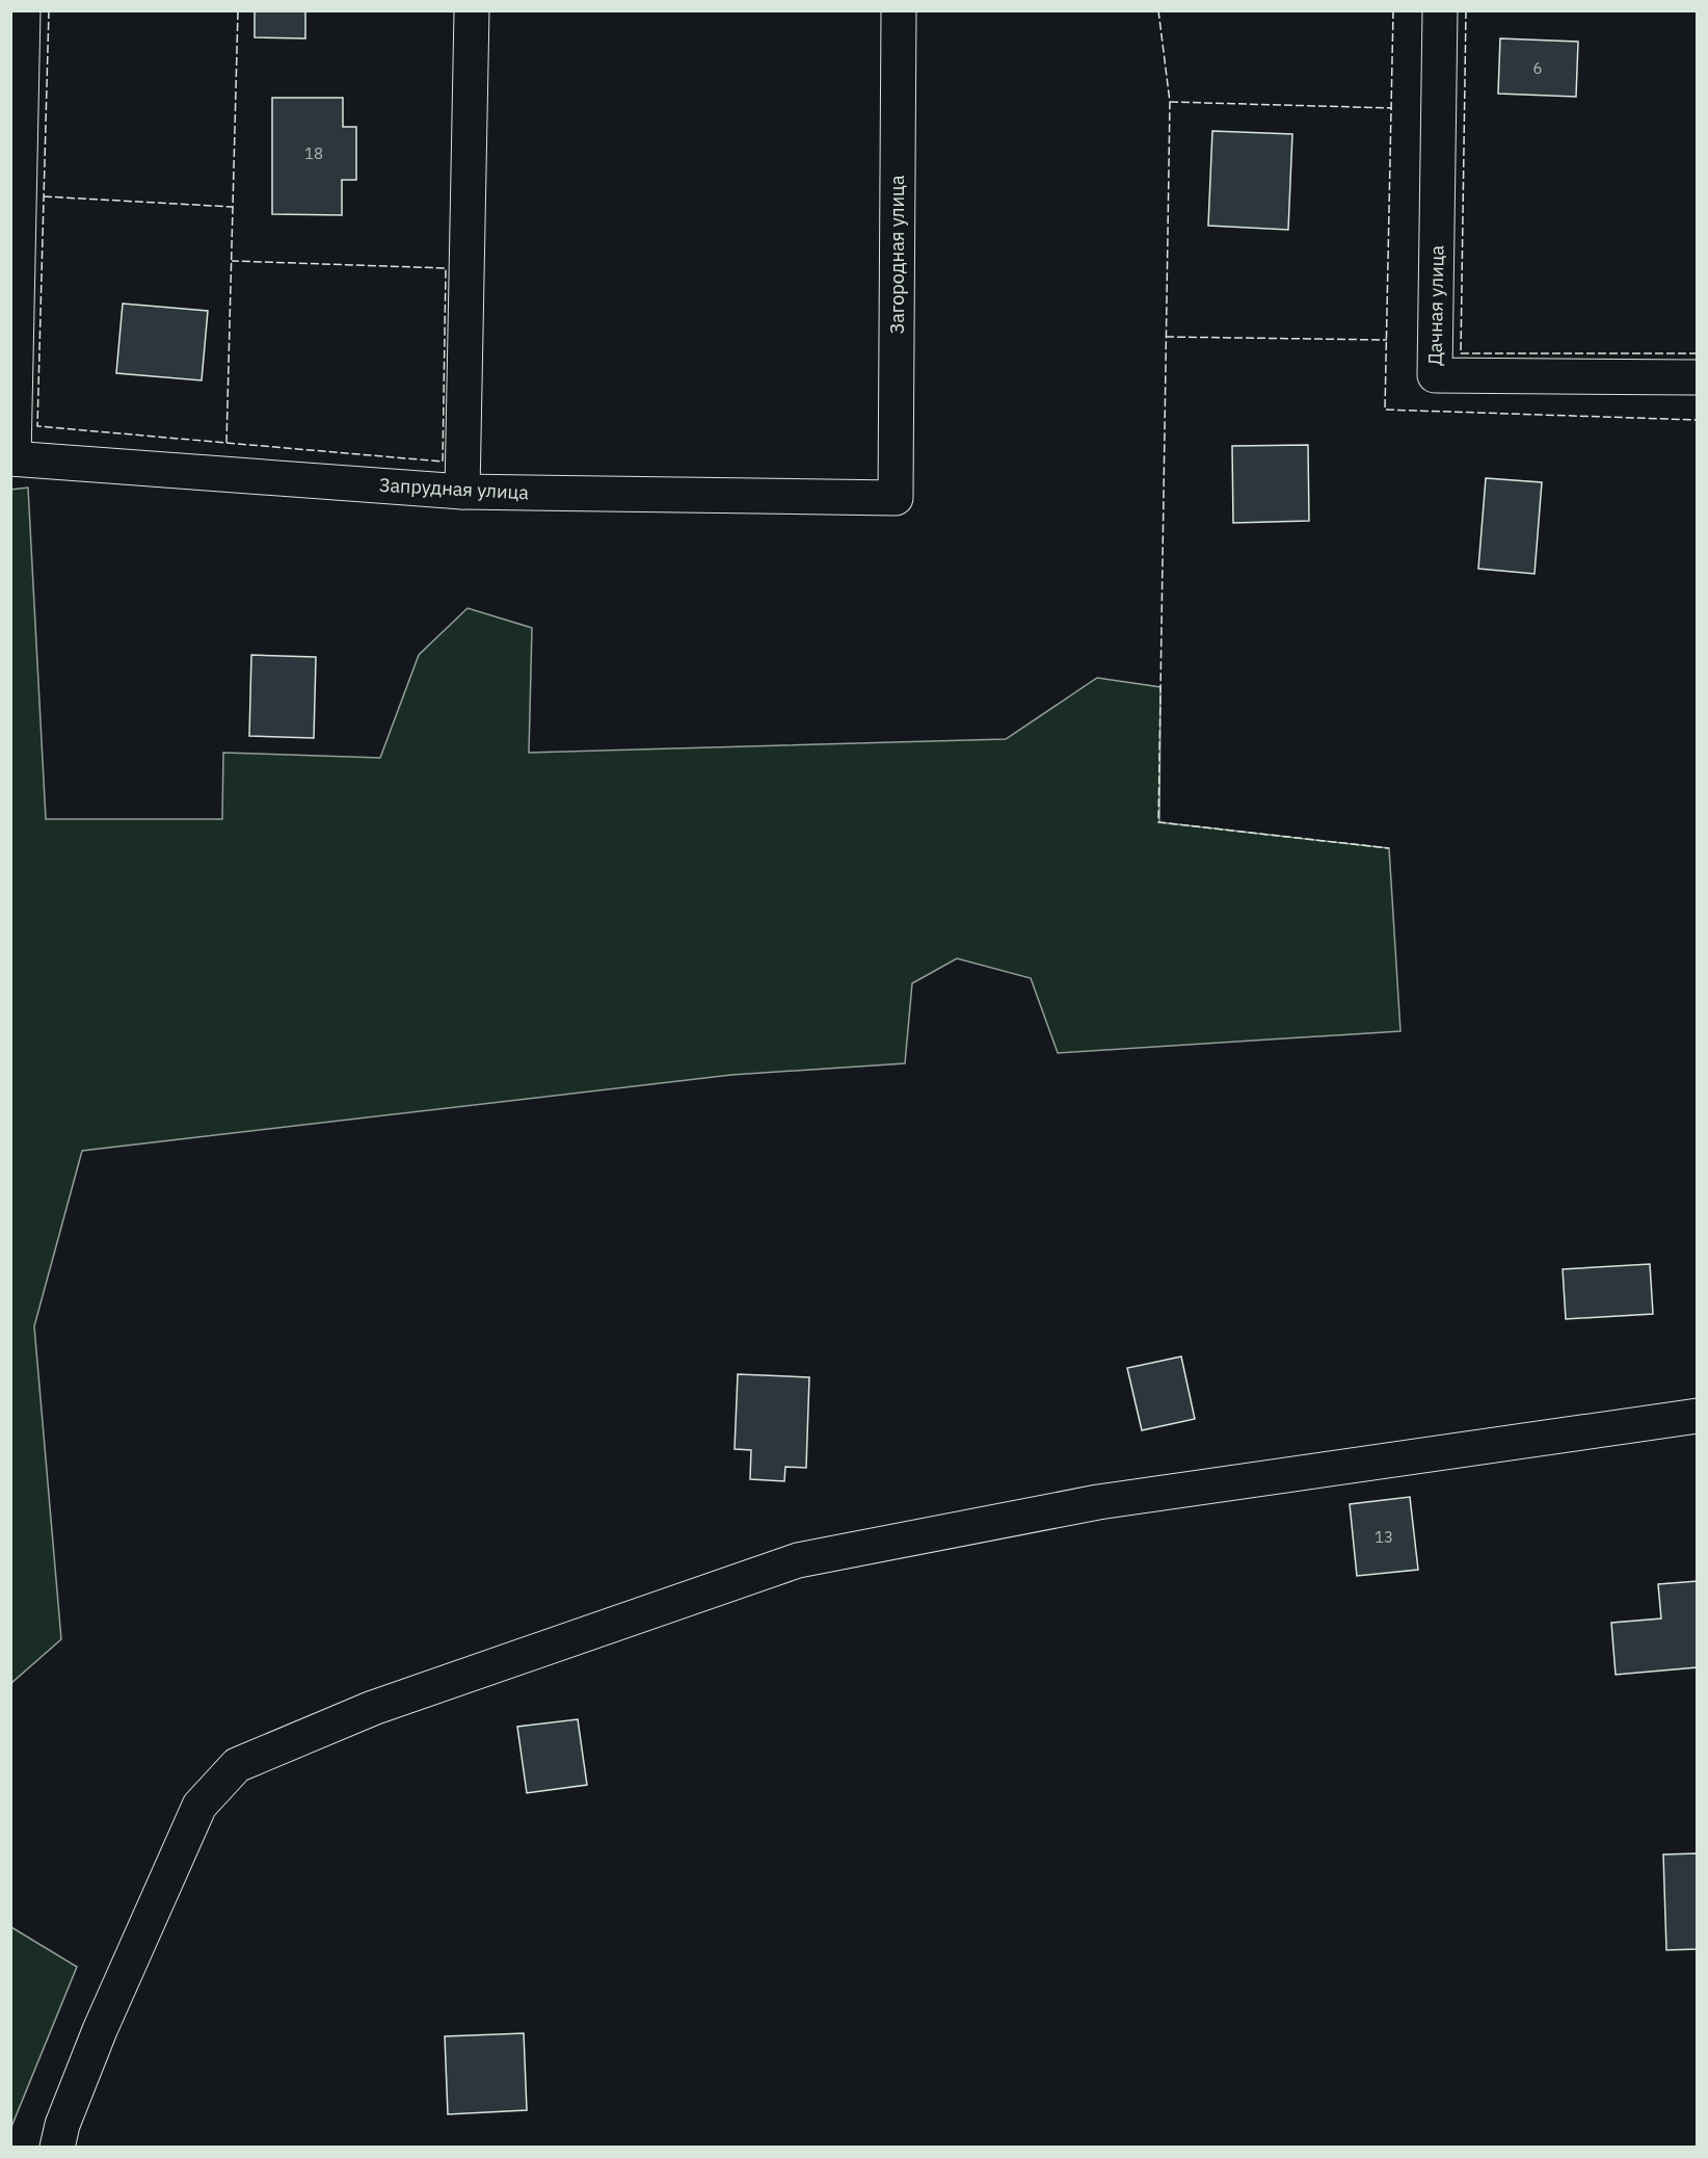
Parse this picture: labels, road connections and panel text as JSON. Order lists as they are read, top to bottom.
{
  "streets": {
    "street": ["Загородная улица", "Дачная улица", "Запрудная улица"]
  },
  "crossings": [
    ["Загородная улица", "Запрудная улица"]
  ],
  "house_numbers": ["6", "18", "13"]
}
